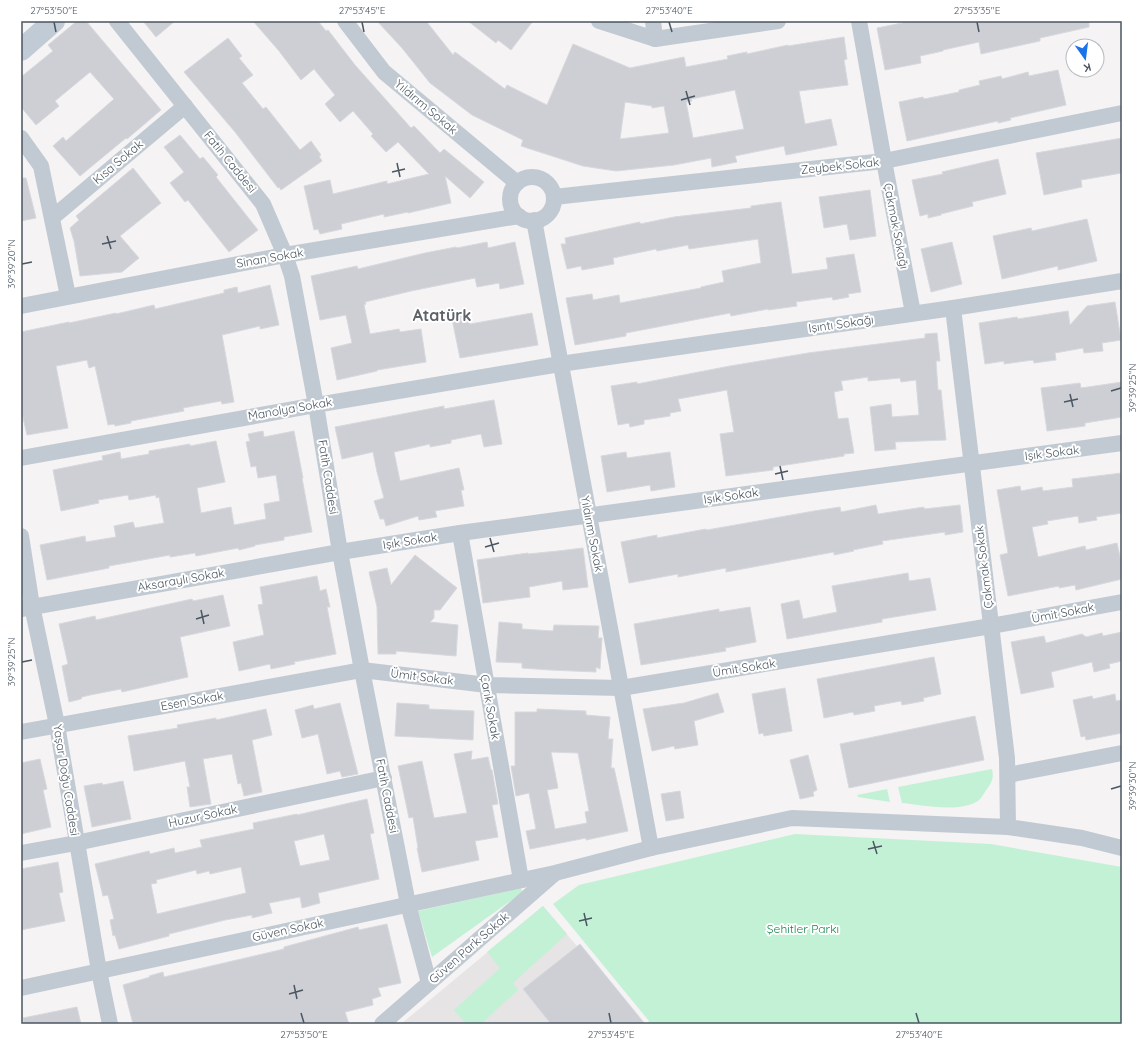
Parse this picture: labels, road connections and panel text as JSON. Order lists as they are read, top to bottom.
{
  "streets": {
    "street": [
      "Yıldırım Sokak",
      "Kısa Sokak",
      "Fatih Caddesi",
      "Zeybek Sokak",
      "Çakmak Sokağı",
      "Sinan Sokak",
      "Işıntı Sokağı",
      "Manolya Sokak",
      "Işık Sokak",
      "Çakmak Sokak",
      "Aksaraylı Sokak",
      "Ümit Sokak",
      "Esen Sokak",
      "Çarık Sokak",
      "Yaşar Doğu Caddesi",
      "Huzur Sokak",
      "Güven Sokak",
      "Güven Park Sokak"
    ]
  },
  "crossings": [
    ["Yıldırım Sokak", "Zeybek Sokak"],
    ["Yıldırım Sokak", "Sinan Sokak"],
    ["Yıldırım Sokak", "Işıntı Sokağı"],
    ["Yıldırım Sokak", "Manolya Sokak"],
    ["Yıldırım Sokak", "Işık Sokak"],
    ["Yıldırım Sokak", "Ümit Sokak"],
    ["Yıldırım Sokak", "Güven Sokak"],
    ["Kısa Sokak", "Fatih Caddesi"],
    ["Fatih Caddesi", "Sinan Sokak"],
    ["Fatih Caddesi", "Manolya Sokak"],
    ["Fatih Caddesi", "Işık Sokak"],
    ["Fatih Caddesi", "Aksaraylı Sokak"],
    ["Fatih Caddesi", "Ümit Sokak"],
    ["Fatih Caddesi", "Esen Sokak"],
    ["Fatih Caddesi", "Huzur Sokak"],
    ["Fatih Caddesi", "Güven Sokak"],
    ["Fatih Caddesi", "Güven Park Sokak"],
    ["Zeybek Sokak", "Çakmak Sokağı"],
    ["Zeybek Sokak", "Sinan Sokak"],
    ["Çakmak Sokağı", "Işıntı Sokağı"],
    ["Işıntı Sokağı", "Manolya Sokak"],
    ["Işıntı Sokağı", "Çakmak Sokak"],
    ["Işık Sokak", "Çakmak Sokak"],
    ["Işık Sokak", "Aksaraylı Sokak"],
    ["Işık Sokak", "Çarık Sokak"],
    ["Çakmak Sokak", "Ümit Sokak"],
    ["Çakmak Sokak", "Güven Sokak"],
    ["Aksaraylı Sokak", "Yaşar Doğu Caddesi"],
    ["Ümit Sokak", "Esen Sokak"],
    ["Ümit Sokak", "Çarık Sokak"],
    ["Esen Sokak", "Yaşar Doğu Caddesi"],
    ["Çarık Sokak", "Güven Sokak"],
    ["Yaşar Doğu Caddesi", "Huzur Sokak"],
    ["Yaşar Doğu Caddesi", "Güven Sokak"],
    ["Güven Sokak", "Güven Park Sokak"]
  ],
  "districts": ["Atatürk"],
  "parks": ["Şehitler Parkı"],
  "north": "bottom",
  "coordinates": [
    "27°53'50\"E",
    "27°53'45\"E",
    "27°53'40\"E",
    "27°53'35\"E",
    "39°39'20\"N",
    "39°39'25\"N",
    "39°39'30\"N"
  ]
}
